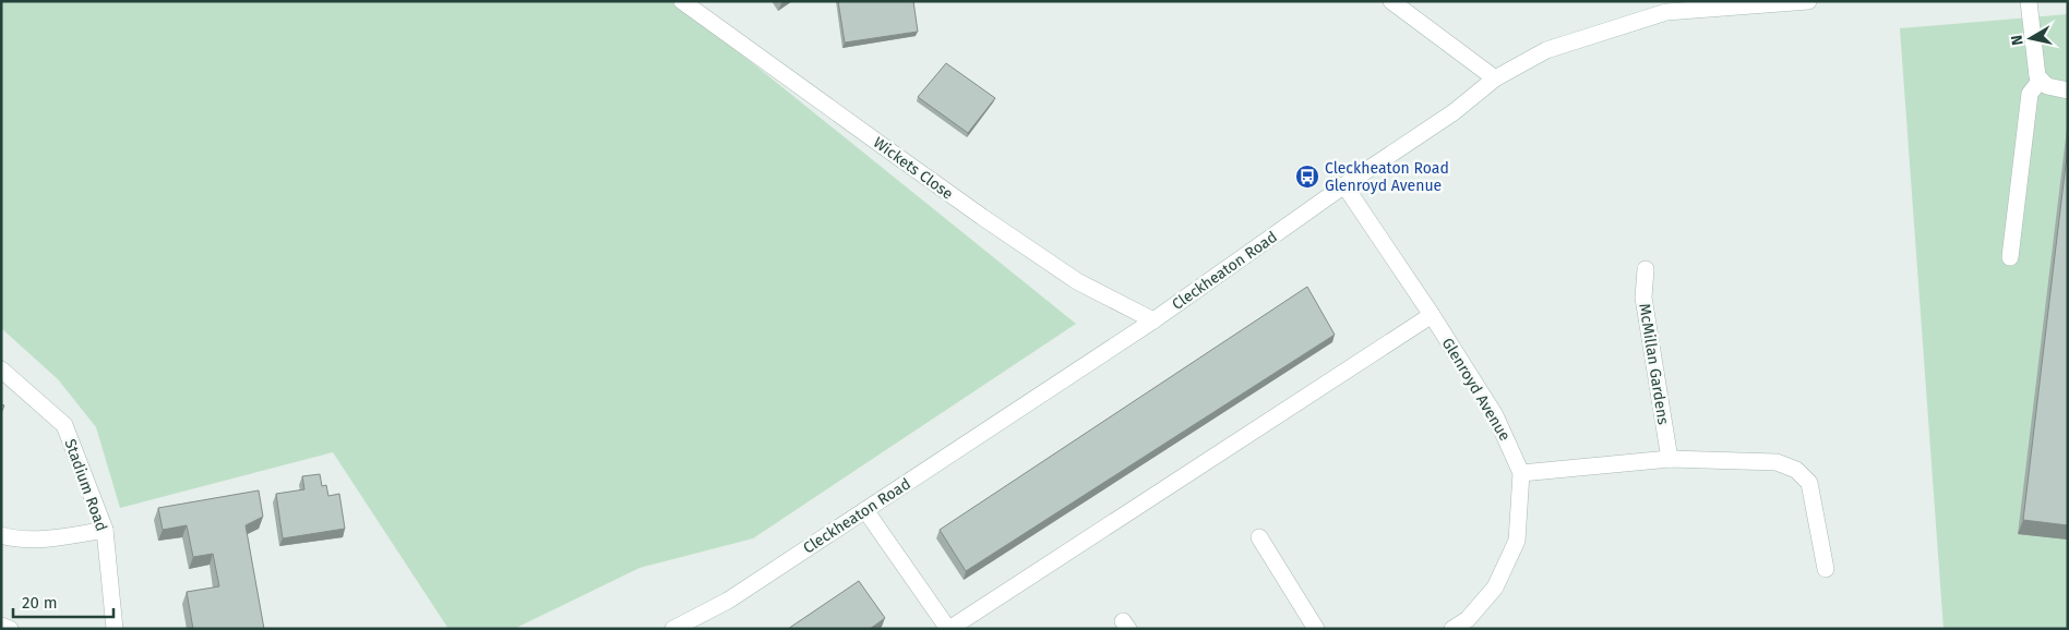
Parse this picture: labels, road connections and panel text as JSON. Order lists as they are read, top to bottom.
{
  "streets": {
    "street": [
      "Wickets Close",
      "Cleckheaton Road",
      "McMillan Gardens",
      "Glenroyd Avenue",
      "Stadium Road"
    ]
  },
  "crossings": [
    ["Wickets Close", "Cleckheaton Road"],
    ["Cleckheaton Road", "Glenroyd Avenue"]
  ],
  "places": {
    "bus stop": ["Cleckheaton Road Glenroyd Avenue"]
  },
  "scale_bar": "20 m",
  "north": "left"
}
